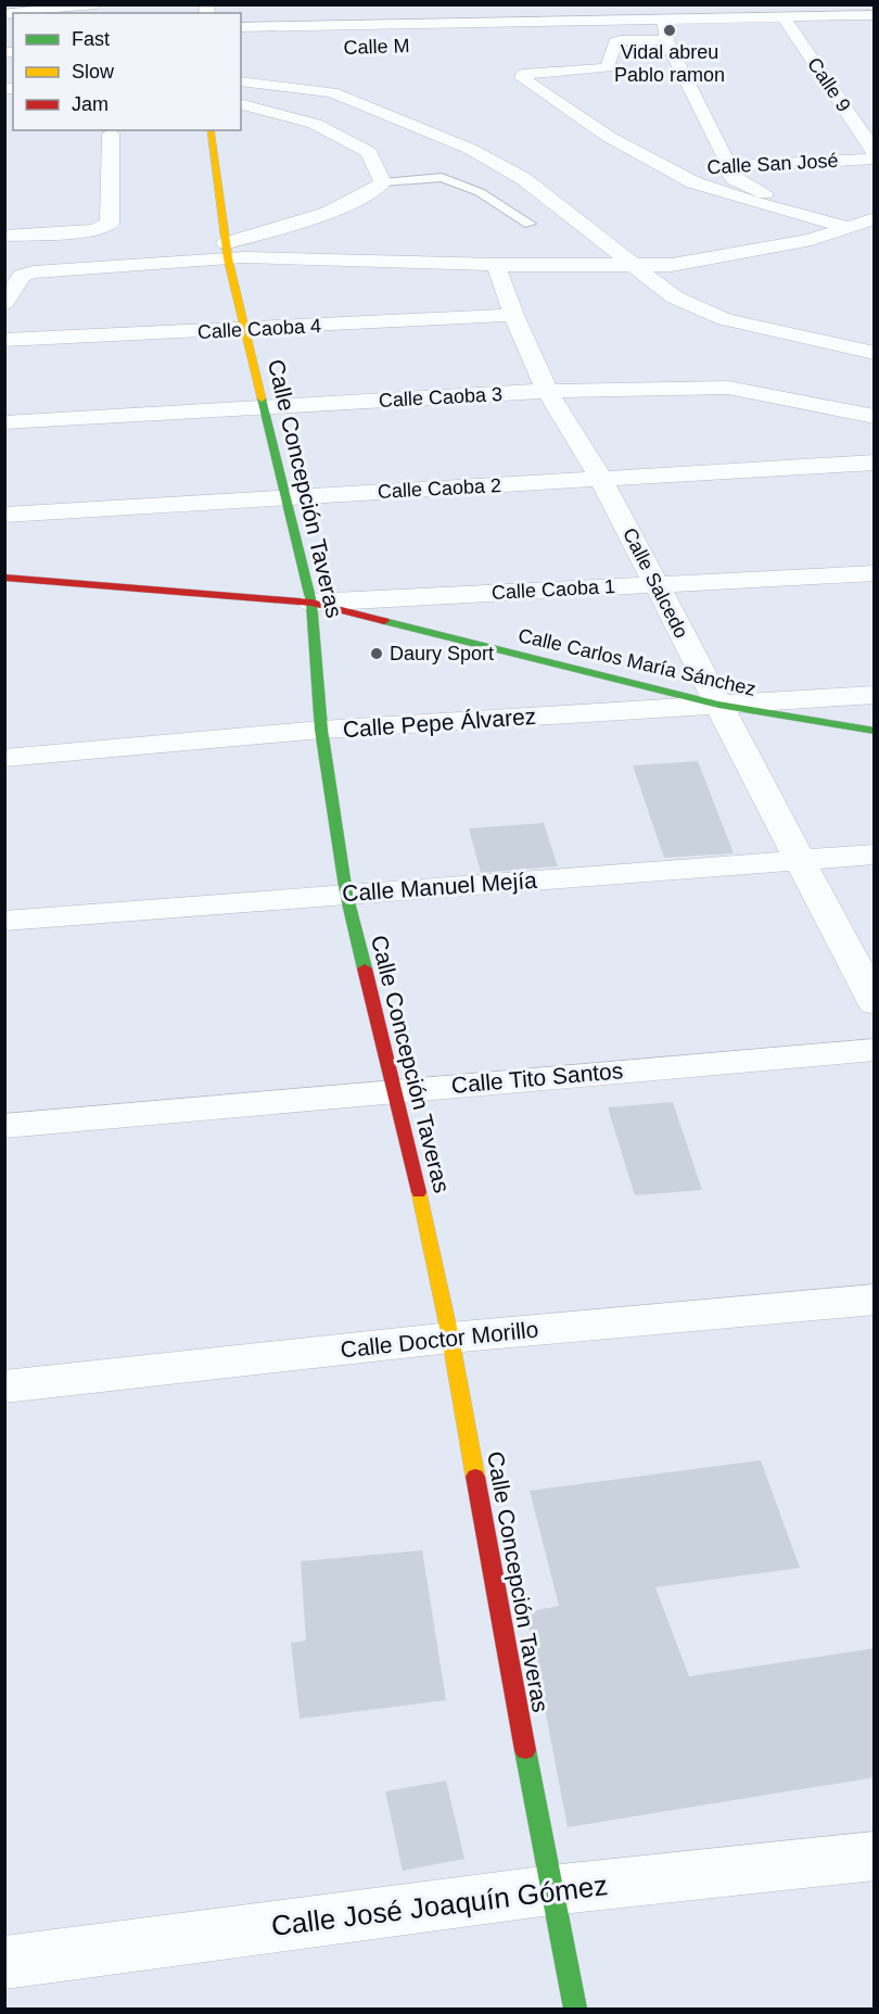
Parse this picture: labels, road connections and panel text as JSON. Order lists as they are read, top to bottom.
{
  "streets": {
    "street": [
      "Calle 9",
      "Calle San José",
      "Calle Caoba 4",
      "Calle Caoba 3",
      "Calle Concepción Taveras",
      "Calle Caoba 2",
      "Calle Salcedo",
      "Calle Caoba 1",
      "Calle Carlos María Sánchez",
      "Calle Pepe Álvarez",
      "Calle Manuel Mejía",
      "Calle Tito Santos",
      "Calle Doctor Morillo",
      "Calle José Joaquín Gómez"
    ]
  },
  "crossings": [
    ["Calle Caoba 4", "Calle Concepción Taveras"],
    ["Calle Caoba 4", "Calle Salcedo"],
    ["Calle Caoba 3", "Calle Concepción Taveras"],
    ["Calle Caoba 3", "Calle Salcedo"],
    ["Calle Concepción Taveras", "Calle Caoba 2"],
    ["Calle Concepción Taveras", "Calle Caoba 1"],
    ["Calle Concepción Taveras", "Calle Carlos María Sánchez"],
    ["Calle Concepción Taveras", "Calle Pepe Álvarez"],
    ["Calle Concepción Taveras", "Calle Manuel Mejía"],
    ["Calle Concepción Taveras", "Calle Tito Santos"],
    ["Calle Concepción Taveras", "Calle Doctor Morillo"],
    ["Calle Concepción Taveras", "Calle José Joaquín Gómez"],
    ["Calle Caoba 2", "Calle Salcedo"],
    ["Calle Salcedo", "Calle Caoba 1"],
    ["Calle Salcedo", "Calle Carlos María Sánchez"],
    ["Calle Salcedo", "Calle Pepe Álvarez"],
    ["Calle Salcedo", "Calle Manuel Mejía"],
    ["Calle Caoba 1", "Calle Carlos María Sánchez"],
    ["Calle Carlos María Sánchez", "Calle Pepe Álvarez"]
  ],
  "places": ["Vidal abreu Pablo ramon", "Daury Sport"],
  "legend": ["Fast", "Slow", "Jam"]
}
